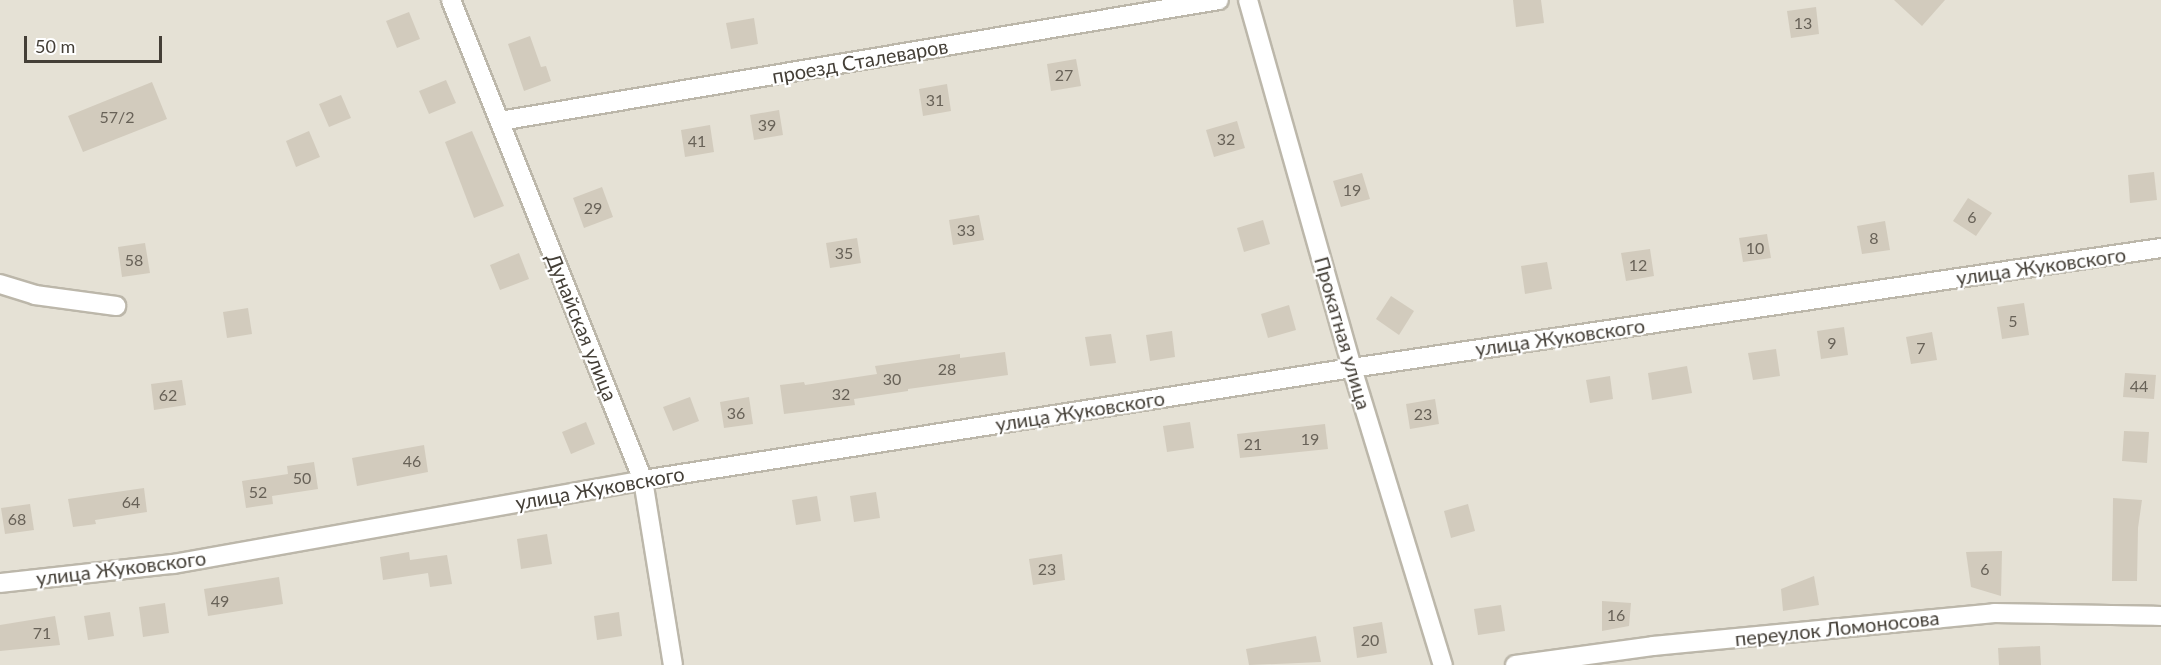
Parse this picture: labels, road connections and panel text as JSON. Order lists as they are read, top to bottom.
{
  "streets": {
    "street": [
      "проезд Сталеваров",
      "улица Жуковского",
      "Дунайская улица",
      "Прокатная улица",
      "переулок Ломоносова"
    ]
  },
  "crossings": [
    ["проезд Сталеваров", "Дунайская улица"],
    ["улица Жуковского", "Дунайская улица"],
    ["улица Жуковского", "Прокатная улица"]
  ],
  "house_numbers": [
    "13",
    "27",
    "31",
    "57/2",
    "39",
    "32",
    "41",
    "19",
    "29",
    "6",
    "33",
    "8",
    "10",
    "35",
    "58",
    "12",
    "5",
    "9",
    "7",
    "28",
    "30",
    "44",
    "32",
    "62",
    "36",
    "23",
    "19",
    "21",
    "46",
    "50",
    "52",
    "64",
    "68",
    "23",
    "6",
    "49",
    "16",
    "71",
    "20"
  ],
  "scale_bar": "50 m"
}
